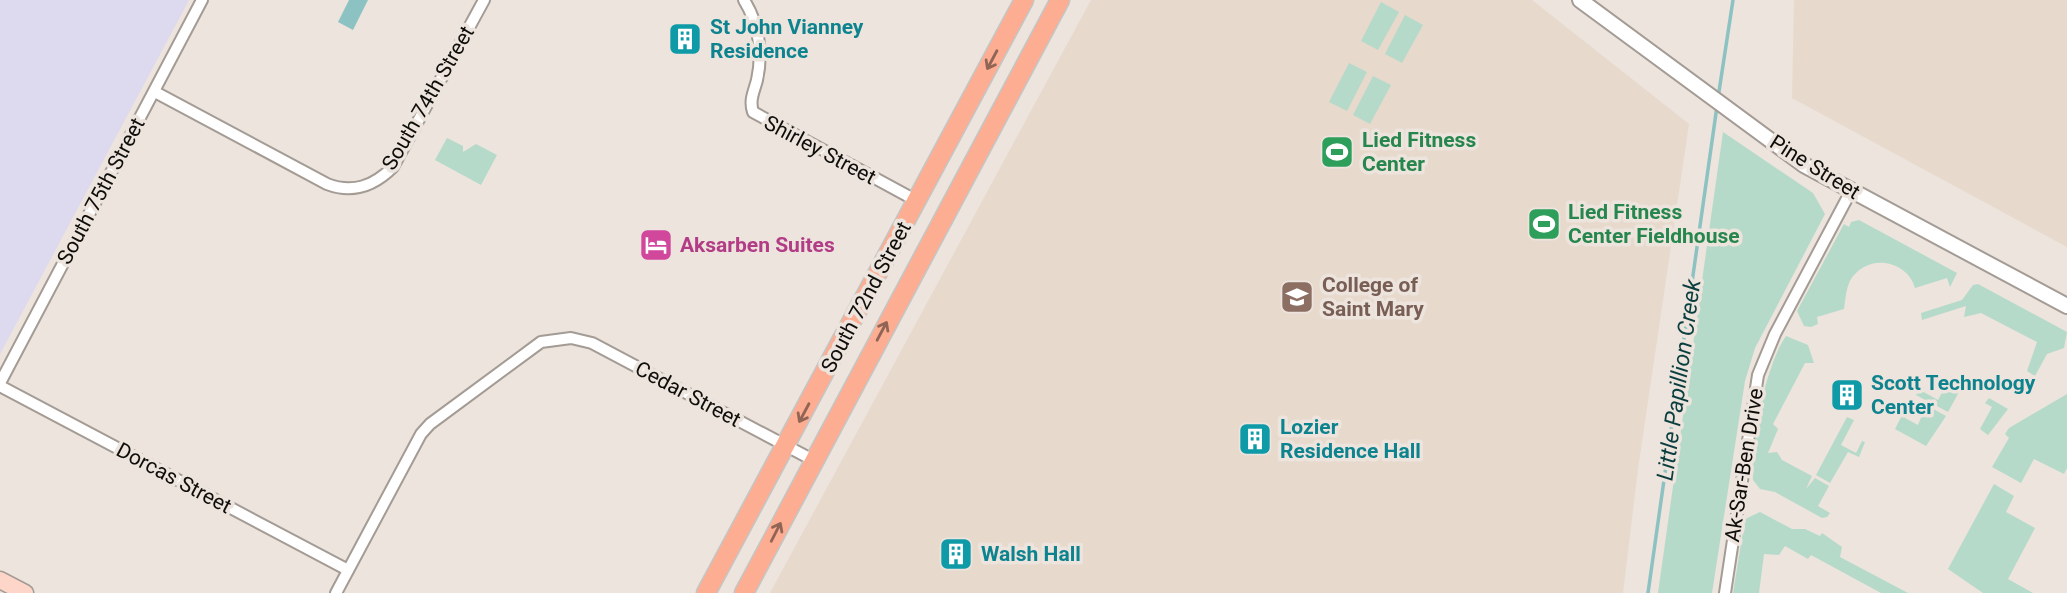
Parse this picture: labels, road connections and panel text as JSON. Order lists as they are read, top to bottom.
{
  "streets": {
    "main road": ["South 72nd Street"],
    "street": [
      "South 74th Street",
      "Shirley Street",
      "Pine Street",
      "South 75th Street",
      "Cedar Street",
      "Ak-Sar-Ben Drive",
      "Dorcas Street"
    ]
  },
  "crossings": [
    ["South 74th Street", "South 75th Street"],
    ["Shirley Street", "South 72nd Street"],
    ["Pine Street", "Ak-Sar-Ben Drive"],
    ["South 75th Street", "Dorcas Street"],
    ["South 72nd Street", "Cedar Street"],
    ["Cedar Street", "Dorcas Street"]
  ],
  "water": ["Little Papillion Creek"],
  "places": {
    "building": [
      "St John Vianney Residence",
      "Scott Technology Center",
      "Lozier Residence Hall",
      "Walsh Hall"
    ],
    "sports": ["Lied Fitness Center", "Lied Fitness Center Fieldhouse"],
    "hotel": ["Aksarben Suites"],
    "school or university": ["College of Saint Mary"]
  }
}
